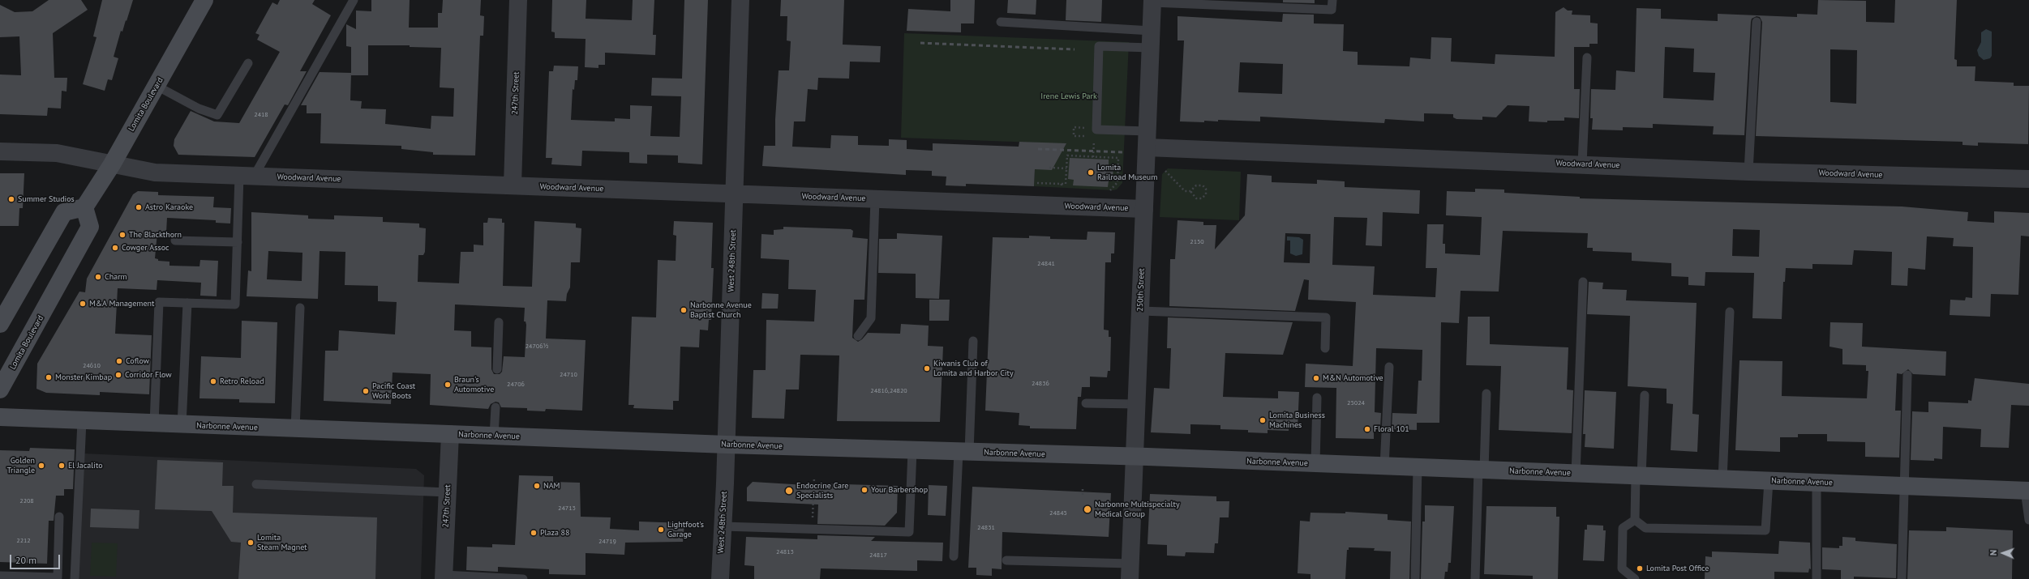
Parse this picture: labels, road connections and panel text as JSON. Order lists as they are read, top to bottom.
{
  "streets": {
    "main road": ["Lomita Boulevard", "Narbonne Avenue"],
    "street": [
      "247th Street",
      "Woodward Avenue",
      "West 248th Street",
      "250th Street"
    ]
  },
  "crossings": [
    ["247th Street", "Woodward Avenue"],
    ["247th Street", "Narbonne Avenue"],
    ["Lomita Boulevard", "Woodward Avenue"],
    ["Woodward Avenue", "West 248th Street"],
    ["Woodward Avenue", "250th Street"],
    ["West 248th Street", "Narbonne Avenue"],
    ["250th Street", "Narbonne Avenue"]
  ],
  "parks": ["Irene Lewis Park"],
  "places": [
    "Lomita Railroad Museum",
    "Summer Studios",
    "Astro Karaoke",
    "The Blackthorn",
    "Cowger Assoc",
    "Charm",
    "M&A Management",
    "Narbonne Avenue Baptist Church",
    "Coflow",
    "Kiwanis Club of Lomita and Harbor City",
    "Corridor Flow",
    "Monster Kimbap",
    "M&N Automotive",
    "Retro Reload",
    "Braun's Automotive",
    "Pacific Coast Work Boots",
    "Lomita Business Machines",
    "Floral 101",
    "Golden Triangle",
    "El Jacalito",
    "NAM",
    "Your Barbershop",
    "Endocrine Care Specialists",
    "Narbonne Multispecialty Medical Group",
    "Lightfoot's Garage",
    "Plaza 88",
    "Lomita Steam Magnet",
    "Lomita Post Office"
  ],
  "house_numbers": [
    "2418",
    "2150",
    "24841",
    "24706½",
    "24610",
    "24710",
    "24836",
    "24706",
    "24816,24820",
    "25024",
    "2208",
    "24713",
    "24845",
    "24831",
    "2212",
    "24719",
    "24813",
    "24817"
  ],
  "scale_bar": "20 m",
  "north": "left"
}
